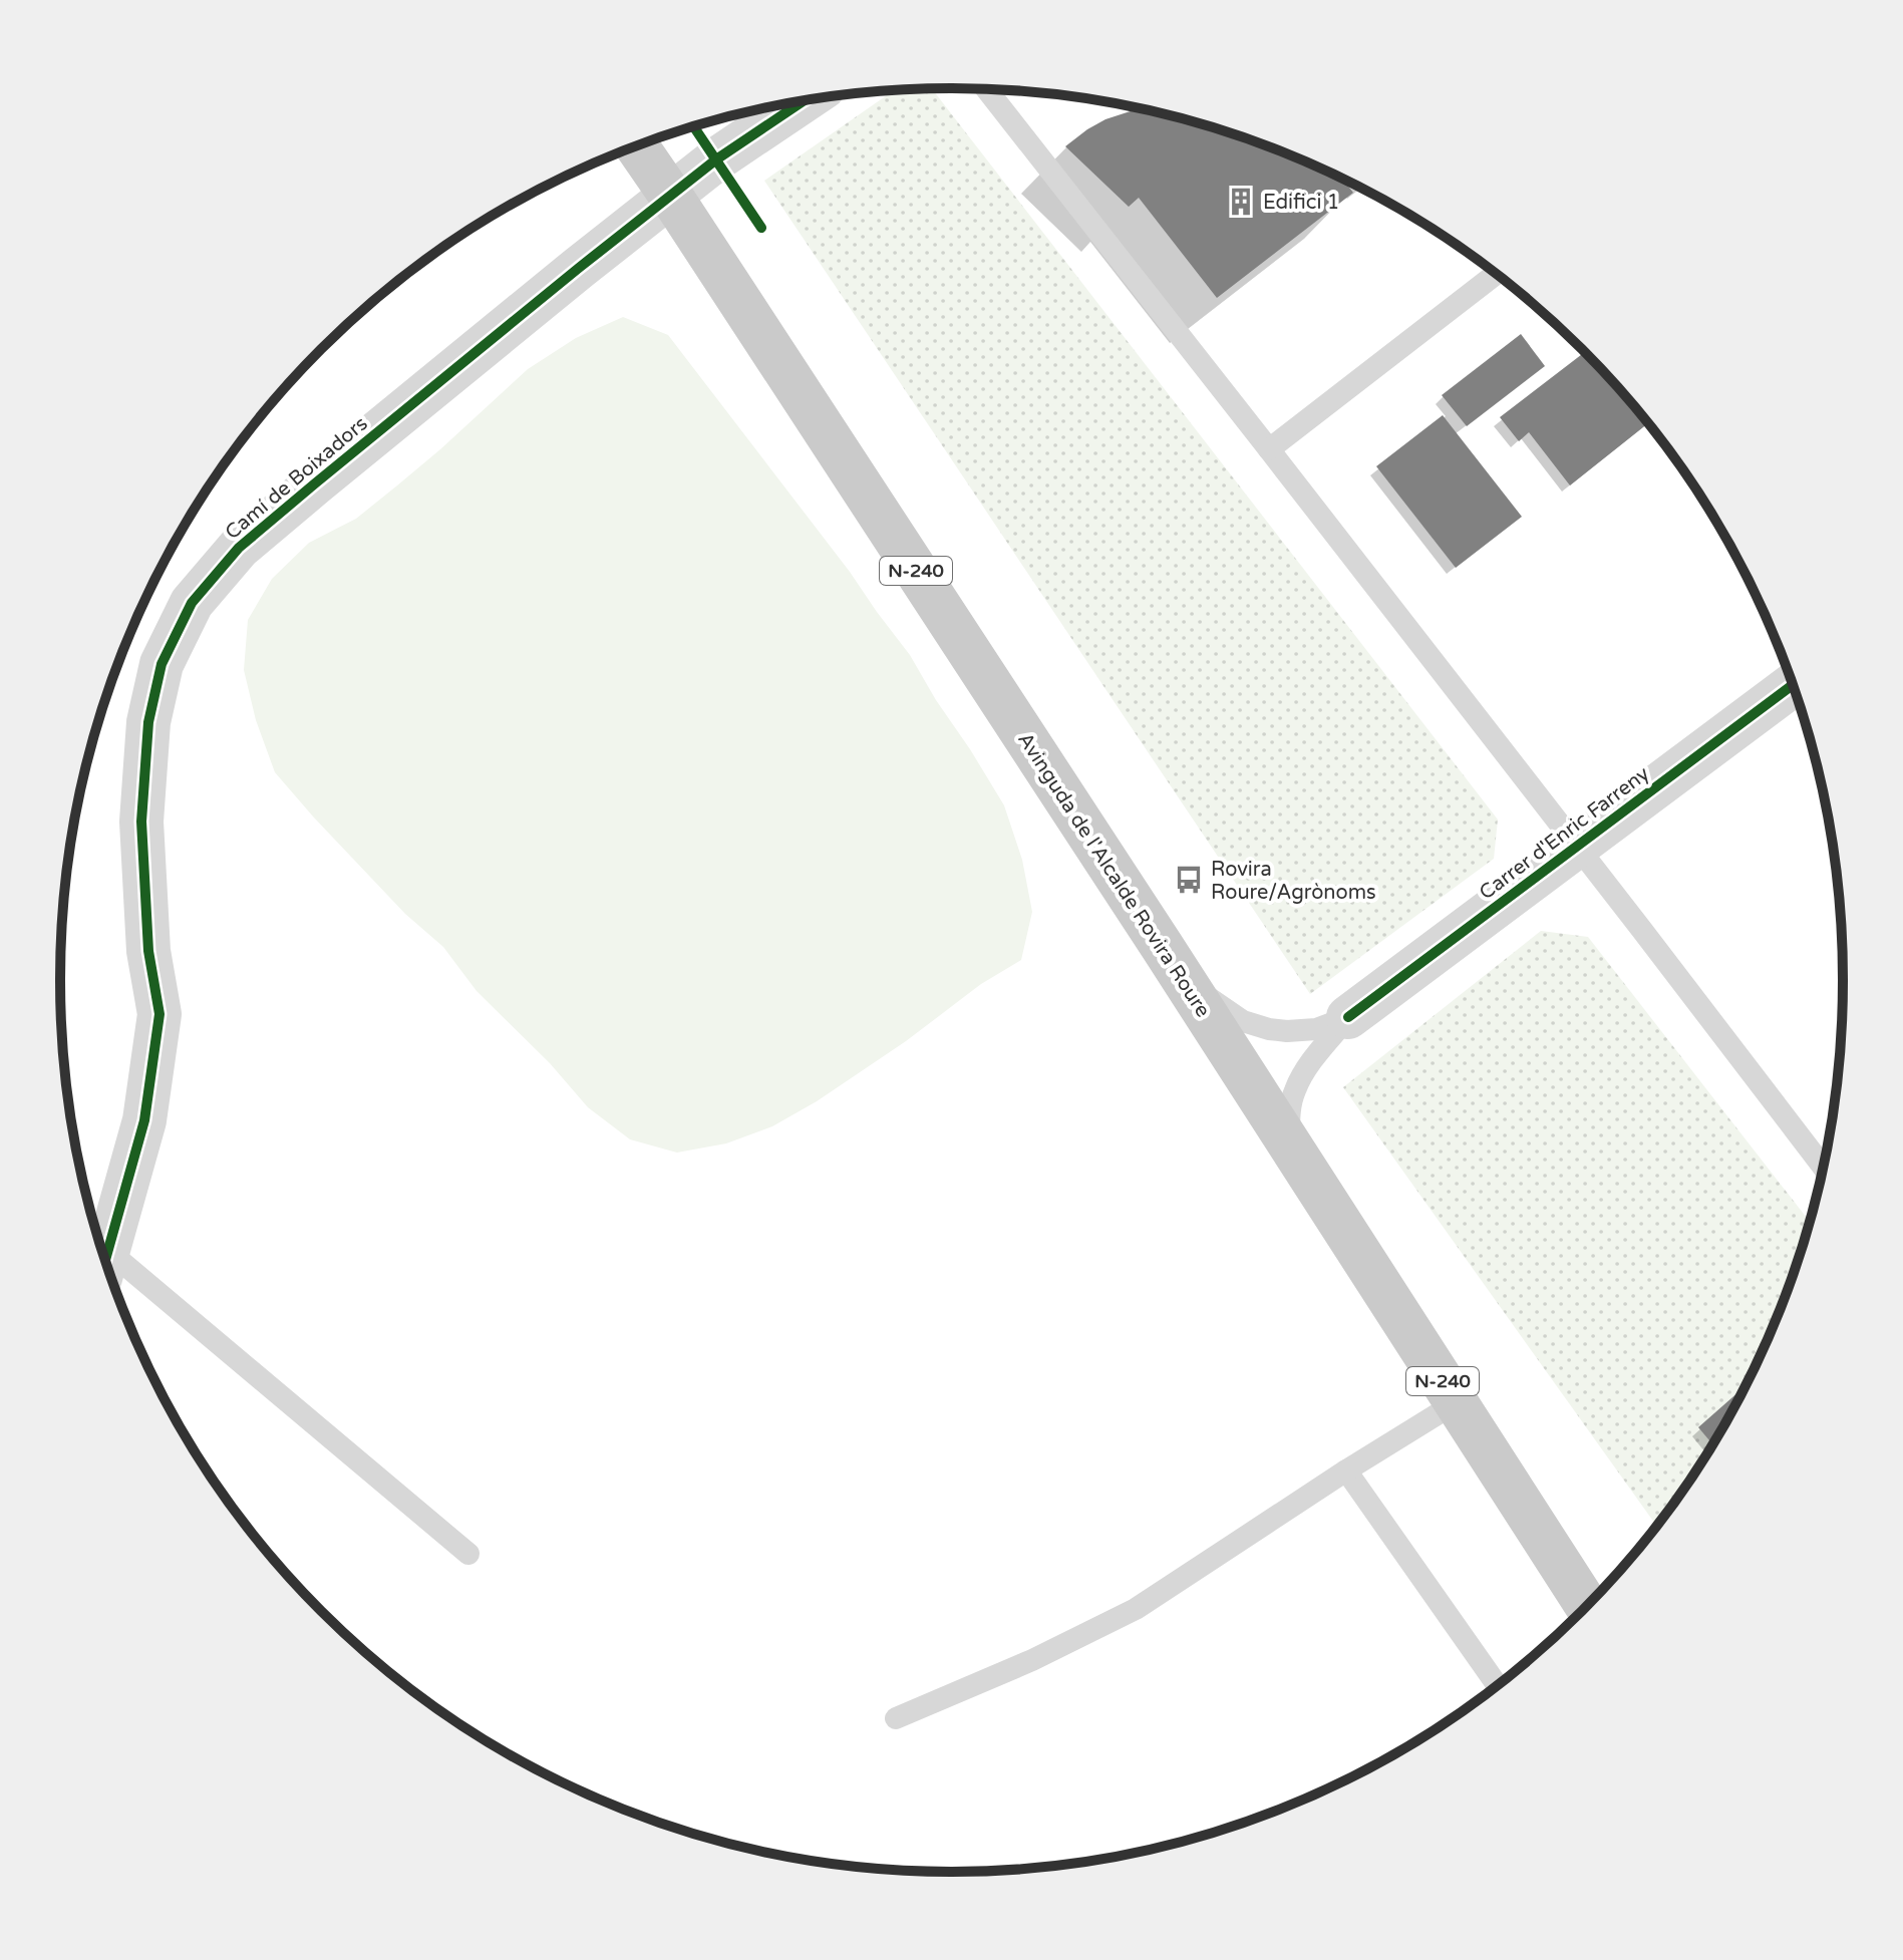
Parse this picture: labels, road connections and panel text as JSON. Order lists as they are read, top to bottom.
{
  "streets": {
    "main road": ["N-240", "Avinguda de l'Alcalde Rovira Roure"],
    "street": ["Camí de Boixadors", "Carrer d'Enric Farreny"]
  },
  "crossings": [
    ["Camí de Boixadors", "Avinguda de l'Alcalde Rovira Roure"]
  ],
  "places": {
    "building": ["Edifici 1"],
    "bus stop": ["Rovira Roure/Agrònoms"]
  }
}
